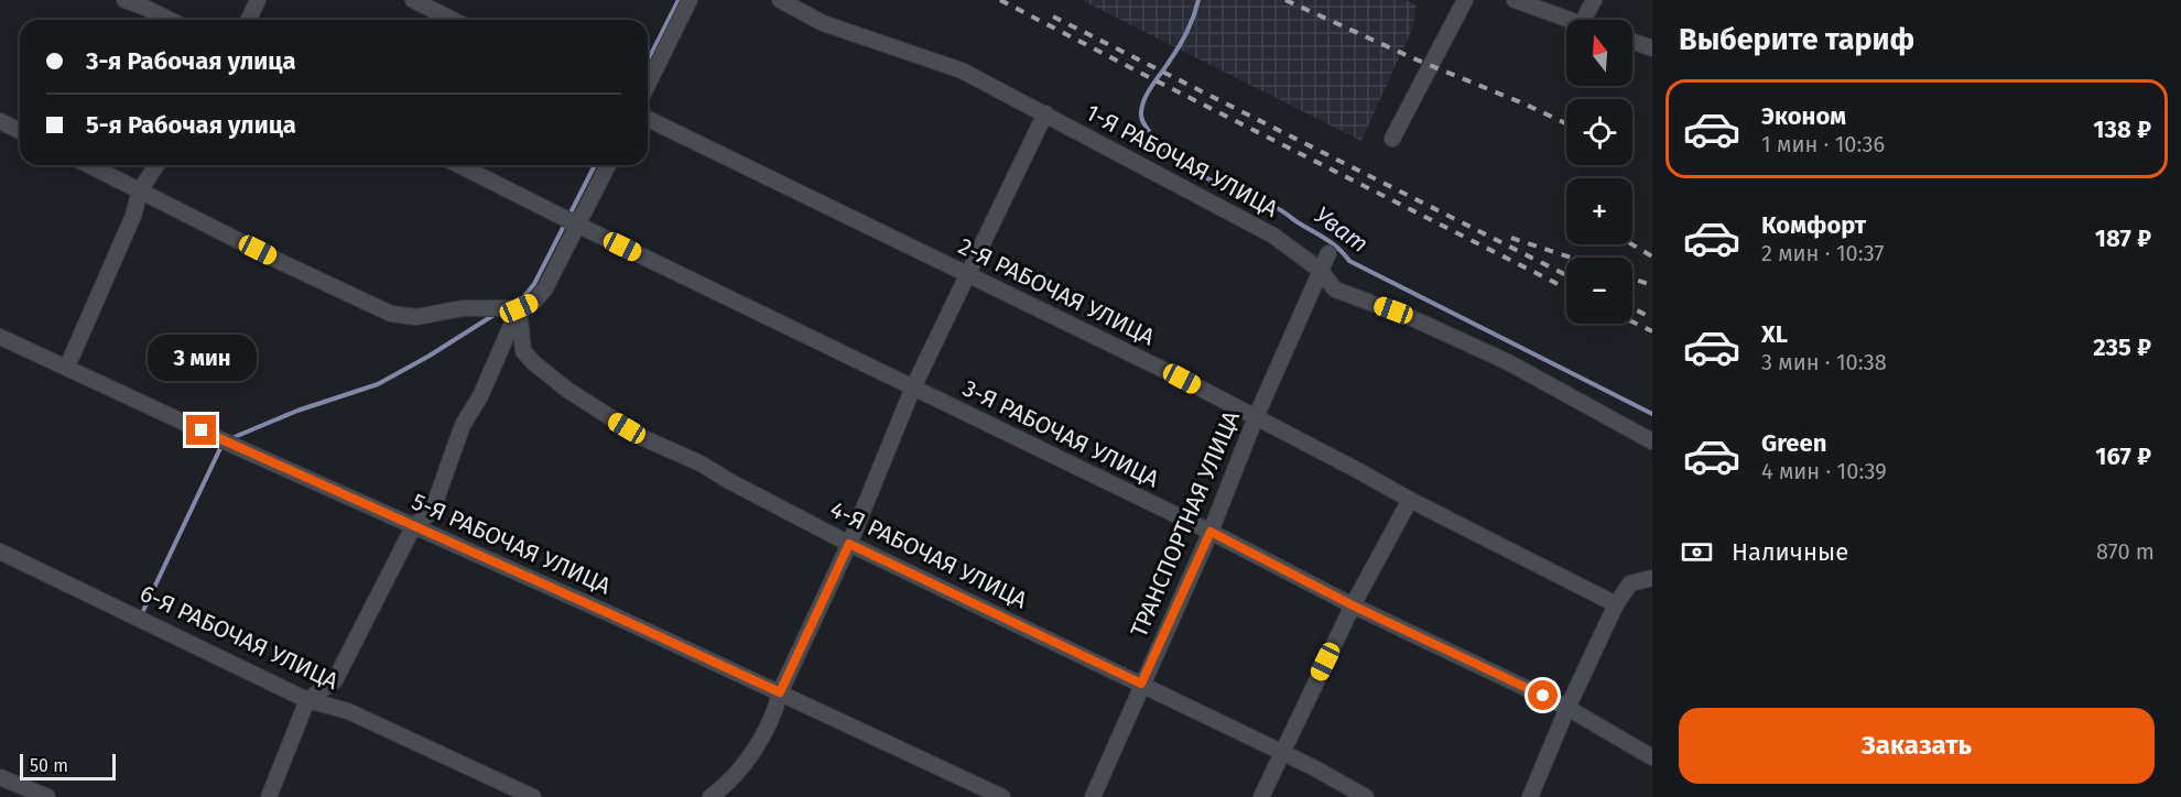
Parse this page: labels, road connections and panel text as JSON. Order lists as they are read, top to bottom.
{
  "streets": {
    "street": [
      "1-Я РАБОЧАЯ УЛИЦА",
      "2-Я РАБОЧАЯ УЛИЦА",
      "3-Я РАБОЧАЯ УЛИЦА",
      "ТРАНСПОРТНАЯ УЛИЦА",
      "5-Я РАБОЧАЯ УЛИЦА",
      "4-Я РАБОЧАЯ УЛИЦА",
      "6-Я РАБОЧАЯ УЛИЦА"
    ]
  },
  "crossings": [
    ["1-Я РАБОЧАЯ УЛИЦА", "ТРАНСПОРТНАЯ УЛИЦА"],
    ["2-Я РАБОЧАЯ УЛИЦА", "ТРАНСПОРТНАЯ УЛИЦА"],
    ["3-Я РАБОЧАЯ УЛИЦА", "ТРАНСПОРТНАЯ УЛИЦА"],
    ["ТРАНСПОРТНАЯ УЛИЦА", "4-Я РАБОЧАЯ УЛИЦА"]
  ],
  "water": ["Уват"],
  "scale_bar": "50 m",
  "north": "top",
  "page": {
    "heading": "Выберите тариф",
    "map_buttons": ["+", "−"],
    "banner": ["3-я Рабочая улица", "5-я Рабочая улица"],
    "list": [
      {
        "name": "Эконом",
        "note": "1 мин · 10:36",
        "value": "138 ₽"
      },
      {
        "name": "Комфорт",
        "note": "2 мин · 10:37",
        "value": "187 ₽"
      },
      {
        "name": "XL",
        "note": "3 мин · 10:38",
        "value": "235 ₽"
      },
      {
        "name": "Green",
        "note": "4 мин · 10:39",
        "value": "167 ₽"
      }
    ],
    "bubble": "3 мин",
    "pay": ["Наличные", "870 m"],
    "buttons": "Заказать",
    "scale": "50 m"
  }
}
